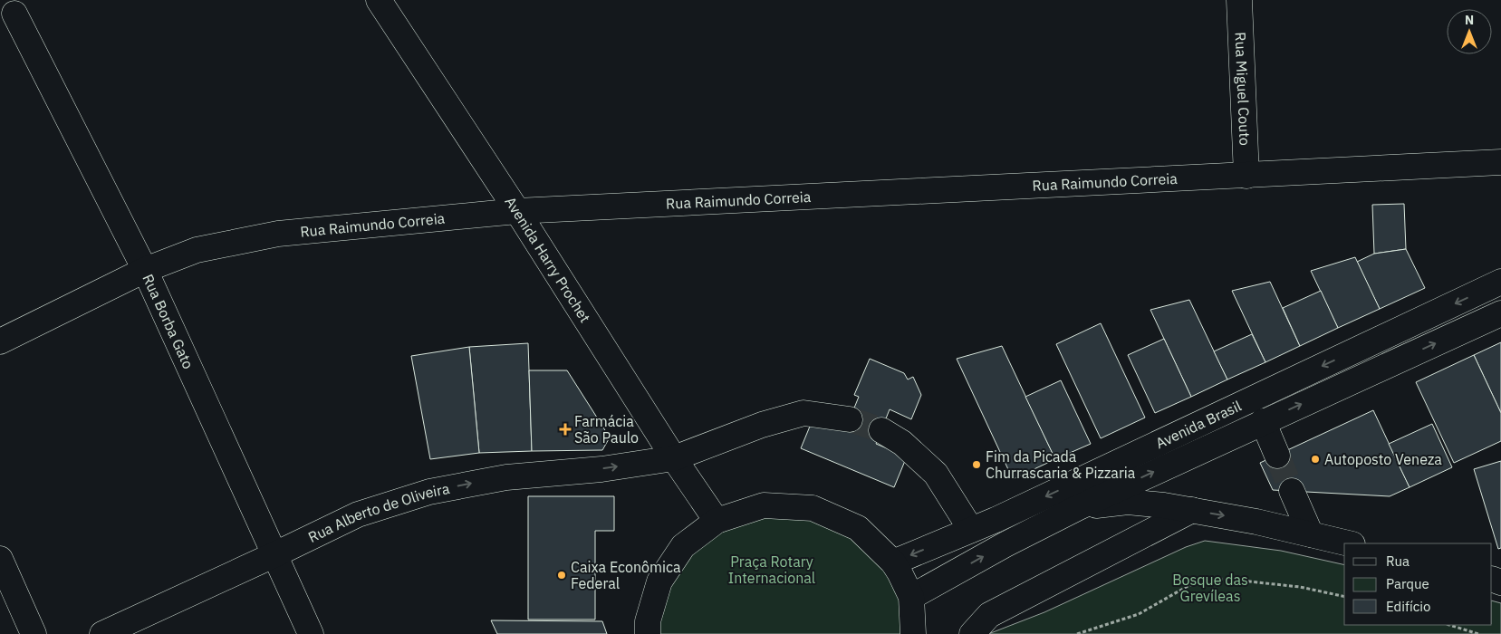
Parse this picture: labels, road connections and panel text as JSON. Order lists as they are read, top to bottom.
{
  "streets": {
    "street": [
      "Rua Miguel Couto",
      "Rua Raimundo Correia",
      "Avenida Harry Prochet",
      "Rua Borba Gato",
      "Avenida Brasil",
      "Rua Alberto de Oliveira"
    ]
  },
  "crossings": [
    ["Rua Miguel Couto", "Rua Raimundo Correia"],
    ["Rua Raimundo Correia", "Avenida Harry Prochet"],
    ["Rua Raimundo Correia", "Rua Borba Gato"],
    ["Avenida Harry Prochet", "Rua Alberto de Oliveira"],
    ["Rua Borba Gato", "Rua Alberto de Oliveira"]
  ],
  "one_way": ["Rua Alberto de Oliveira"],
  "parks": ["Praça Rotary Internacional", "Bosque das Grevíleas"],
  "places": {
    "health": ["Farmácia São Paulo"],
    "other": ["Autoposto Veneza", "Fim da Picada Churrascaria & Pizzaria", "Caixa Econômica Federal"]
  },
  "legend": ["Rua", "Parque", "Edifício"],
  "north": "top"
}
